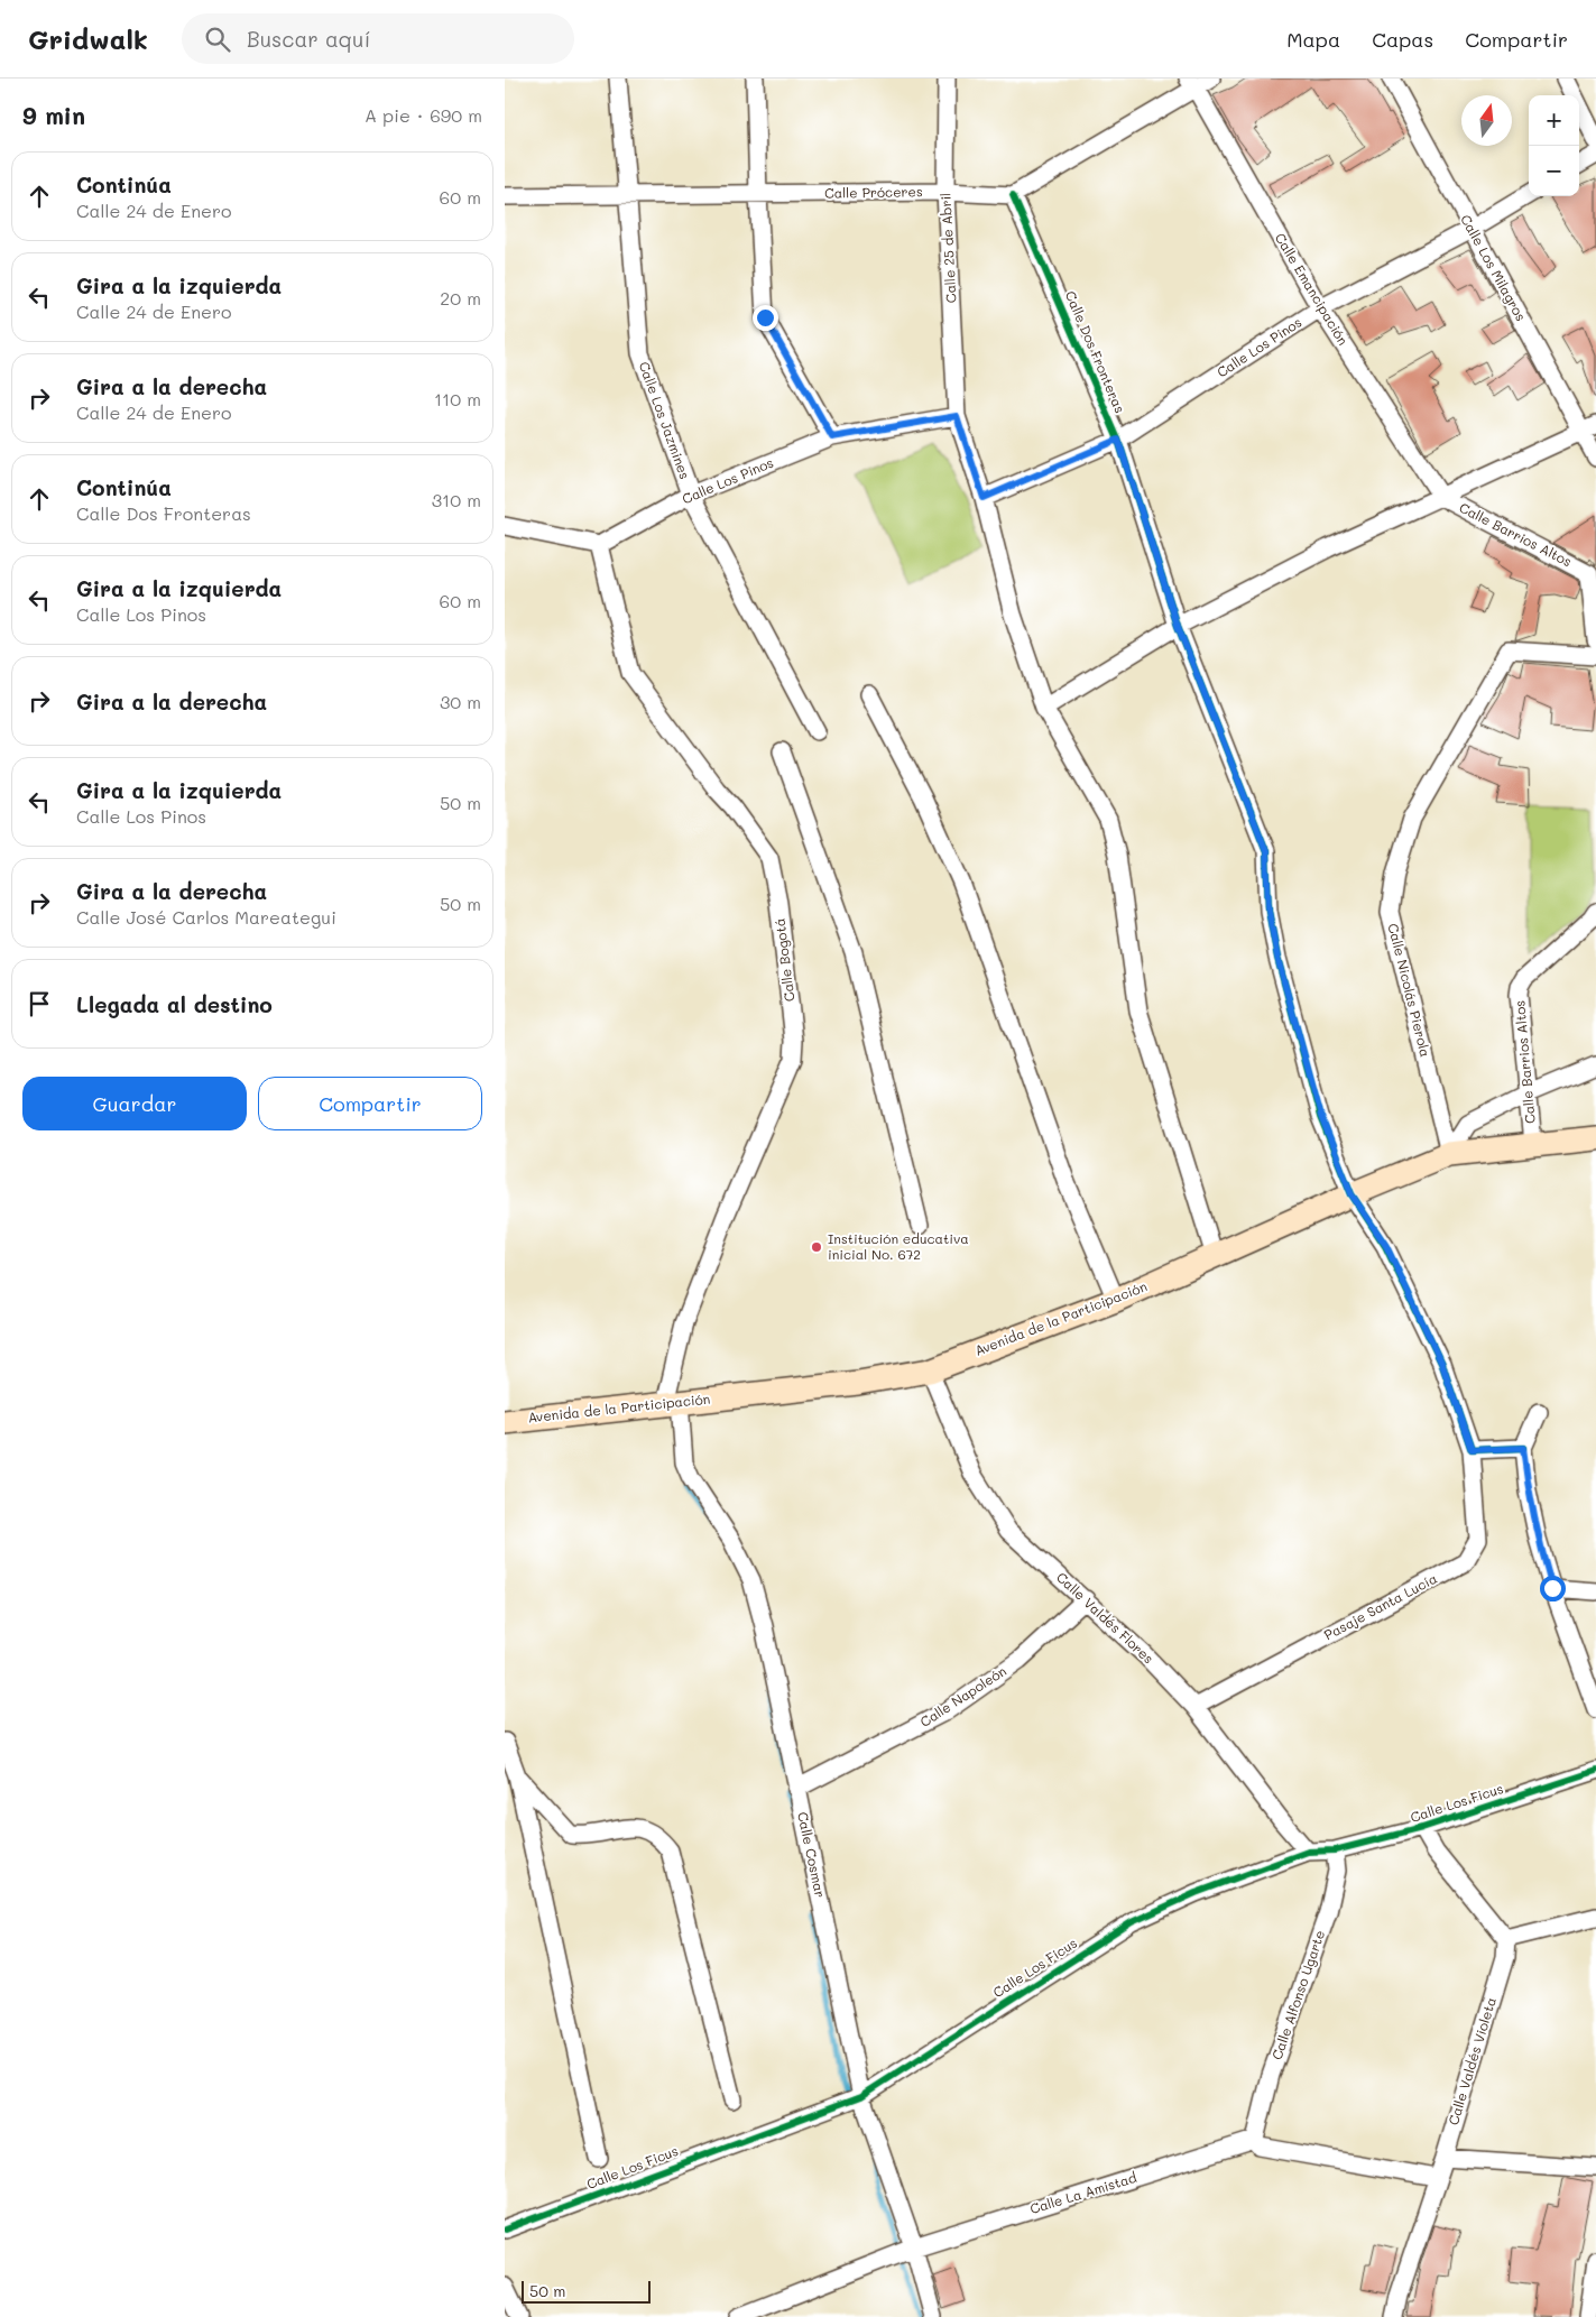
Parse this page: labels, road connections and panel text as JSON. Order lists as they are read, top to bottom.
{
  "streets": {
    "main road": ["Avenida de la Participación"],
    "street": [
      "Calle Próceres",
      "Calle 25 de Abril",
      "Calle Los Milagros",
      "Calle Emancipación",
      "Calle Los Pinos",
      "Calle Dos Fronteras",
      "Calle Los Jazmines",
      "Calle Barrios Altos",
      "Calle Bogotá",
      "Calle Nicolás Pierola",
      "Pasaje Santa Lucía",
      "Calle Valdés Flores",
      "Calle Napoleón",
      "Calle Los Ficus",
      "Calle Cosmar",
      "Calle Alfonso Ugarte",
      "Calle Valdés Violeta",
      "Calle La Amistad"
    ]
  },
  "crossings": [
    ["Calle Próceres", "Calle 25 de Abril"],
    ["Calle Próceres", "Calle Dos Fronteras"],
    ["Calle Próceres", "Calle Los Jazmines"],
    ["Calle 25 de Abril", "Calle Los Pinos"],
    ["Calle 25 de Abril", "Avenida de la Participación"],
    ["Calle Los Milagros", "Calle Los Pinos"],
    ["Calle Emancipación", "Calle Los Pinos"],
    ["Calle Emancipación", "Calle Barrios Altos"],
    ["Calle Los Pinos", "Calle Dos Fronteras"],
    ["Calle Los Pinos", "Calle Los Jazmines"],
    ["Calle Los Pinos", "Calle Bogotá"],
    ["Calle Dos Fronteras", "Avenida de la Participación"],
    ["Calle Dos Fronteras", "Pasaje Santa Lucía"],
    ["Calle Barrios Altos", "Avenida de la Participación"],
    ["Calle Bogotá", "Avenida de la Participación"],
    ["Calle Bogotá", "Calle Cosmar"],
    ["Calle Nicolás Pierola", "Avenida de la Participación"],
    ["Avenida de la Participación", "Pasaje Santa Lucía"],
    ["Avenida de la Participación", "Calle Valdés Flores"],
    ["Avenida de la Participación", "Calle Cosmar"],
    ["Pasaje Santa Lucía", "Calle Valdés Flores"],
    ["Calle Valdés Flores", "Calle Napoleón"],
    ["Calle Valdés Flores", "Calle Los Ficus"],
    ["Calle Napoleón", "Calle Cosmar"],
    ["Calle Los Ficus", "Calle Cosmar"],
    ["Calle Los Ficus", "Calle Alfonso Ugarte"],
    ["Calle Cosmar", "Calle La Amistad"],
    ["Calle Alfonso Ugarte", "Calle La Amistad"]
  ],
  "places": ["Institución educativa inicial No. 672"],
  "scale_bar": "50 m",
  "north": "top",
  "page": {
    "header": "Gridwalk",
    "search": "Buscar aquí",
    "nav": ["Mapa", "Capas", "Compartir"],
    "heading": ["9 min", "A pie · 690 m"],
    "map_buttons": ["+", "−"],
    "list": [
      ["Continúa", "Calle 24 de Enero", "60 m"],
      ["Gira a la izquierda", "Calle 24 de Enero", "20 m"],
      ["Gira a la derecha", "Calle 24 de Enero", "110 m"],
      ["Continúa", "Calle Dos Fronteras", "310 m"],
      ["Gira a la izquierda", "Calle Los Pinos", "60 m"],
      ["Gira a la derecha", "30 m"],
      ["Gira a la izquierda", "Calle Los Pinos", "50 m"],
      ["Gira a la derecha", "Calle José Carlos Mareategui", "50 m"],
      "Llegada al destino"
    ],
    "buttons": ["Guardar", "Compartir"],
    "scale": "50 m"
  }
}
